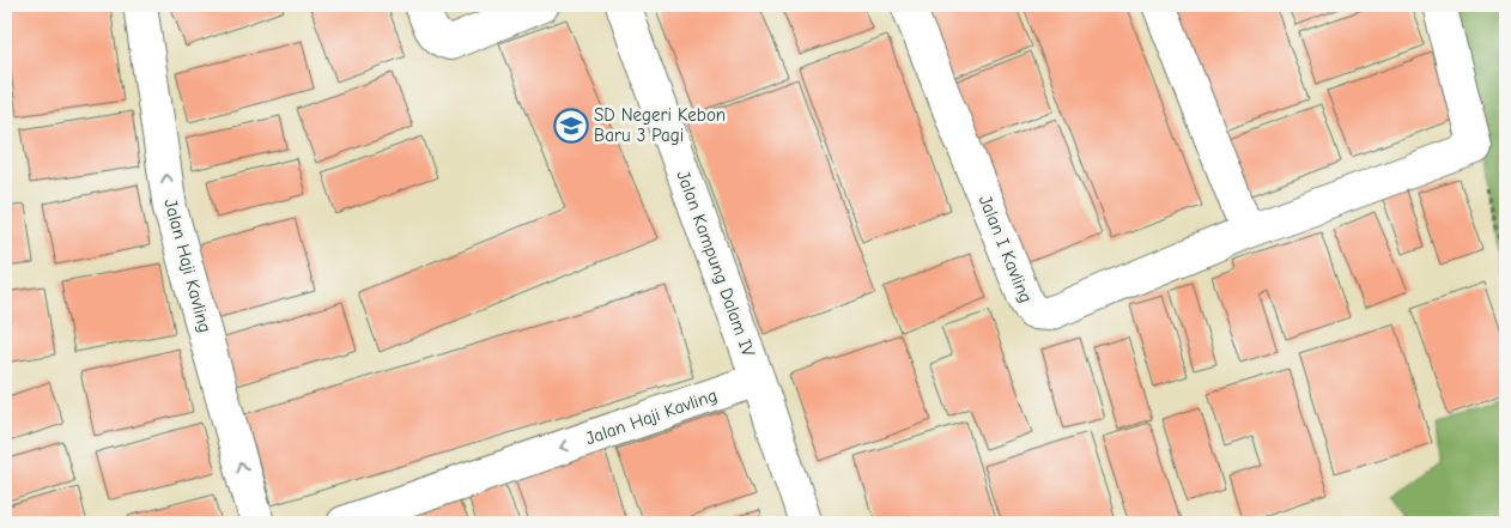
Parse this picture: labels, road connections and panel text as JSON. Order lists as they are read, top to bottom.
{
  "streets": {
    "street": ["Jalan I Kavling", "Jalan Kampung Dalam IV", "Jalan Haji Kavling"]
  },
  "crossings": [
    ["Jalan Kampung Dalam IV", "Jalan Haji Kavling"]
  ],
  "places": {
    "school or university": ["SD Negeri Kebon Baru 3 Pagi"]
  }
}
